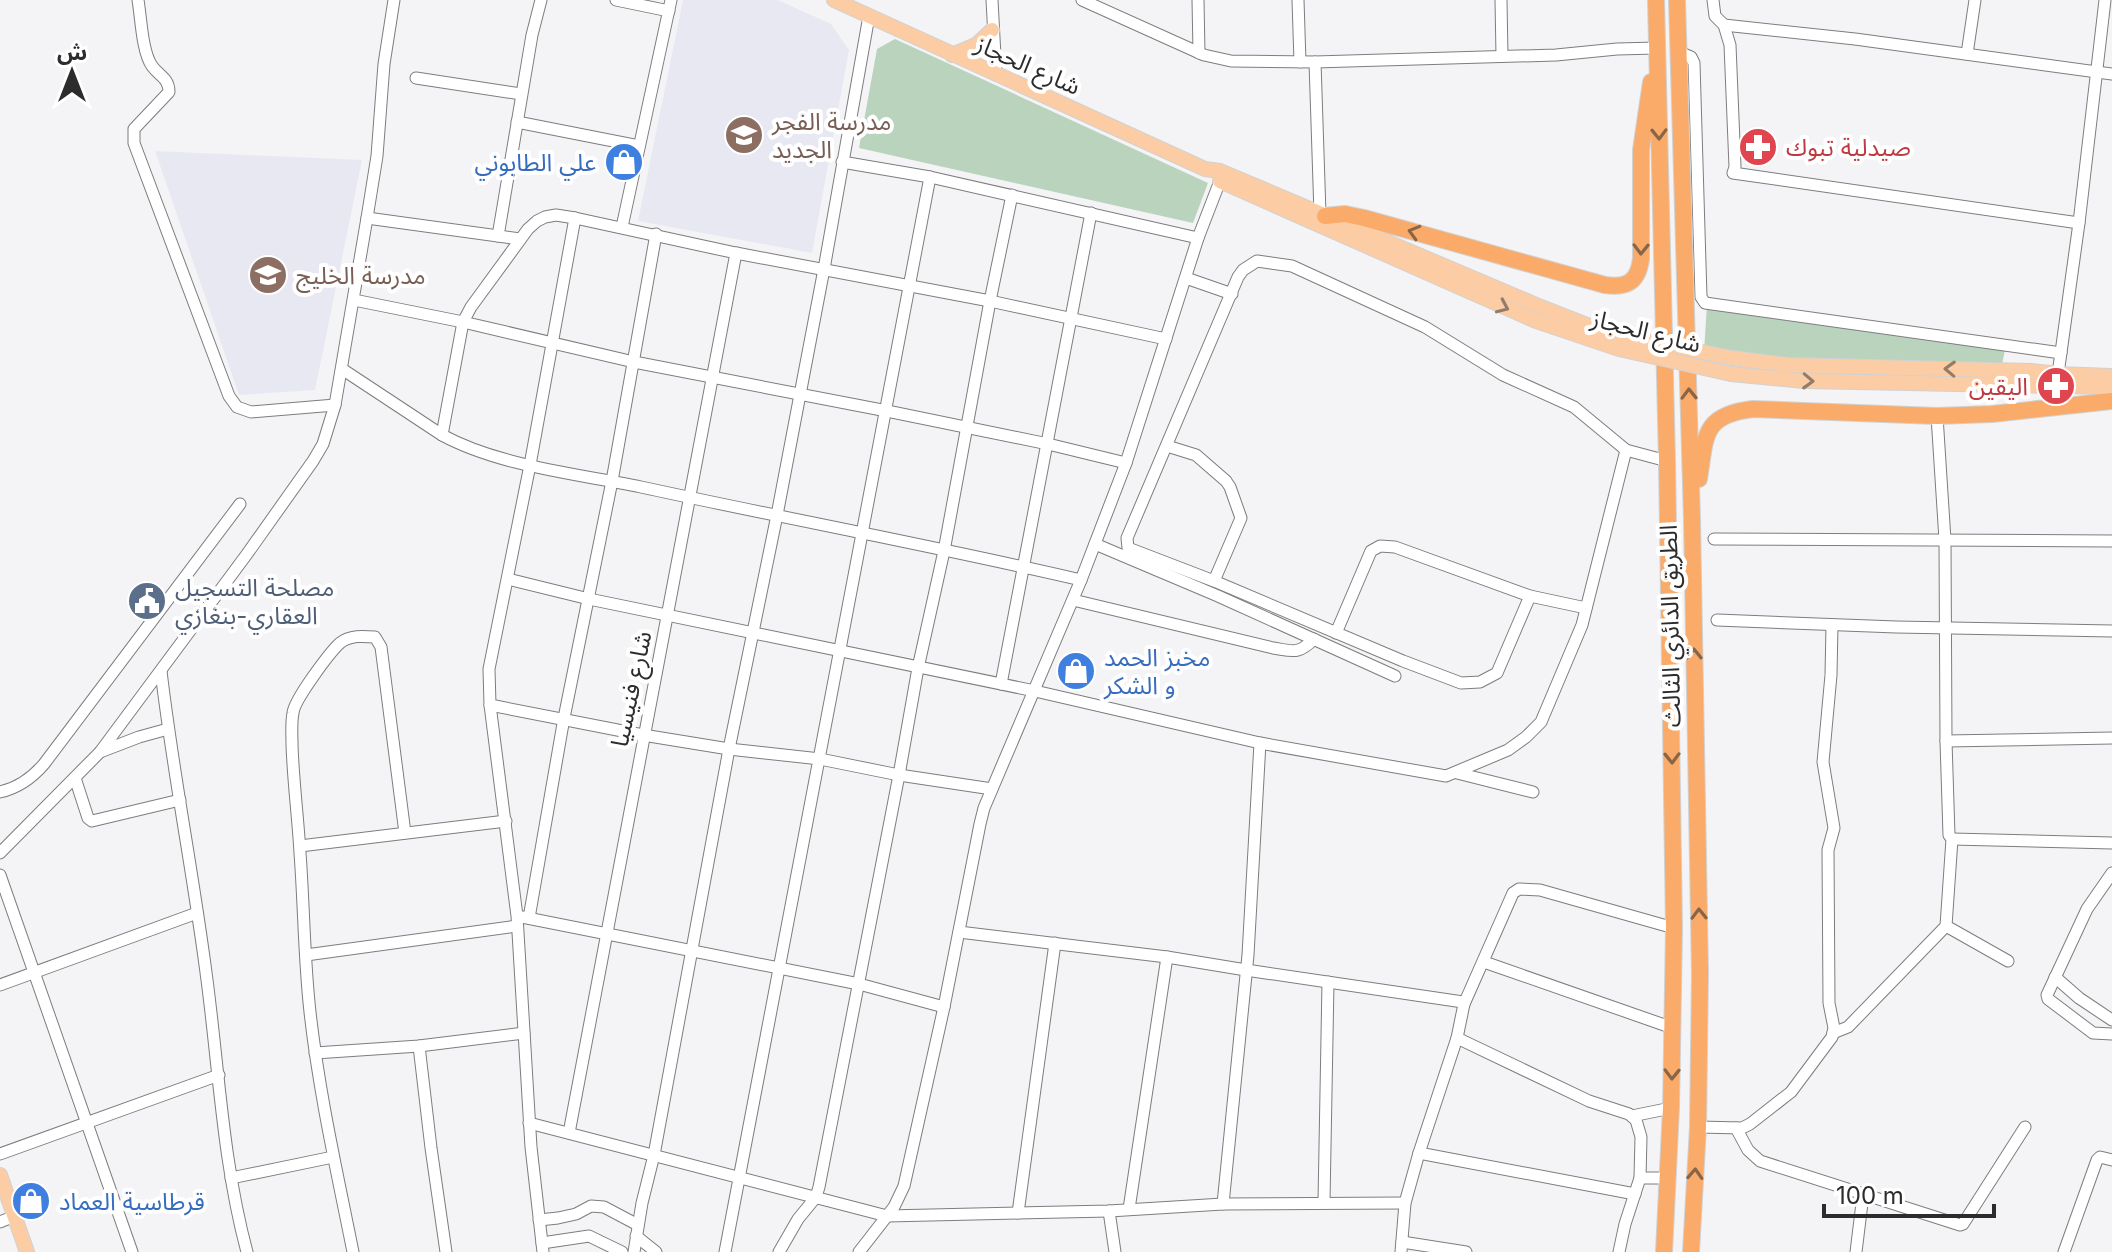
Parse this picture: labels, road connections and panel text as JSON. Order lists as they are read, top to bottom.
{
  "streets": {
    "highway": ["الطريق الدائري الثالث"],
    "main road": ["شارع الحجاز"],
    "street": ["شارع فنيسيا"]
  },
  "places": {
    "school or university": ["مدرسة الفجر الجديد", "مدرسة الخليج"],
    "pharmacy": ["صيدلية تبوك", "اليقين"],
    "shop": ["علي الطابوني", "مخبز الحمد و الشكر", "قرطاسية العماد"],
    "public building": ["مصلحة التسجيل العقاري-بنغازي"]
  },
  "scale_bar": "100 m",
  "north": "top"
}
